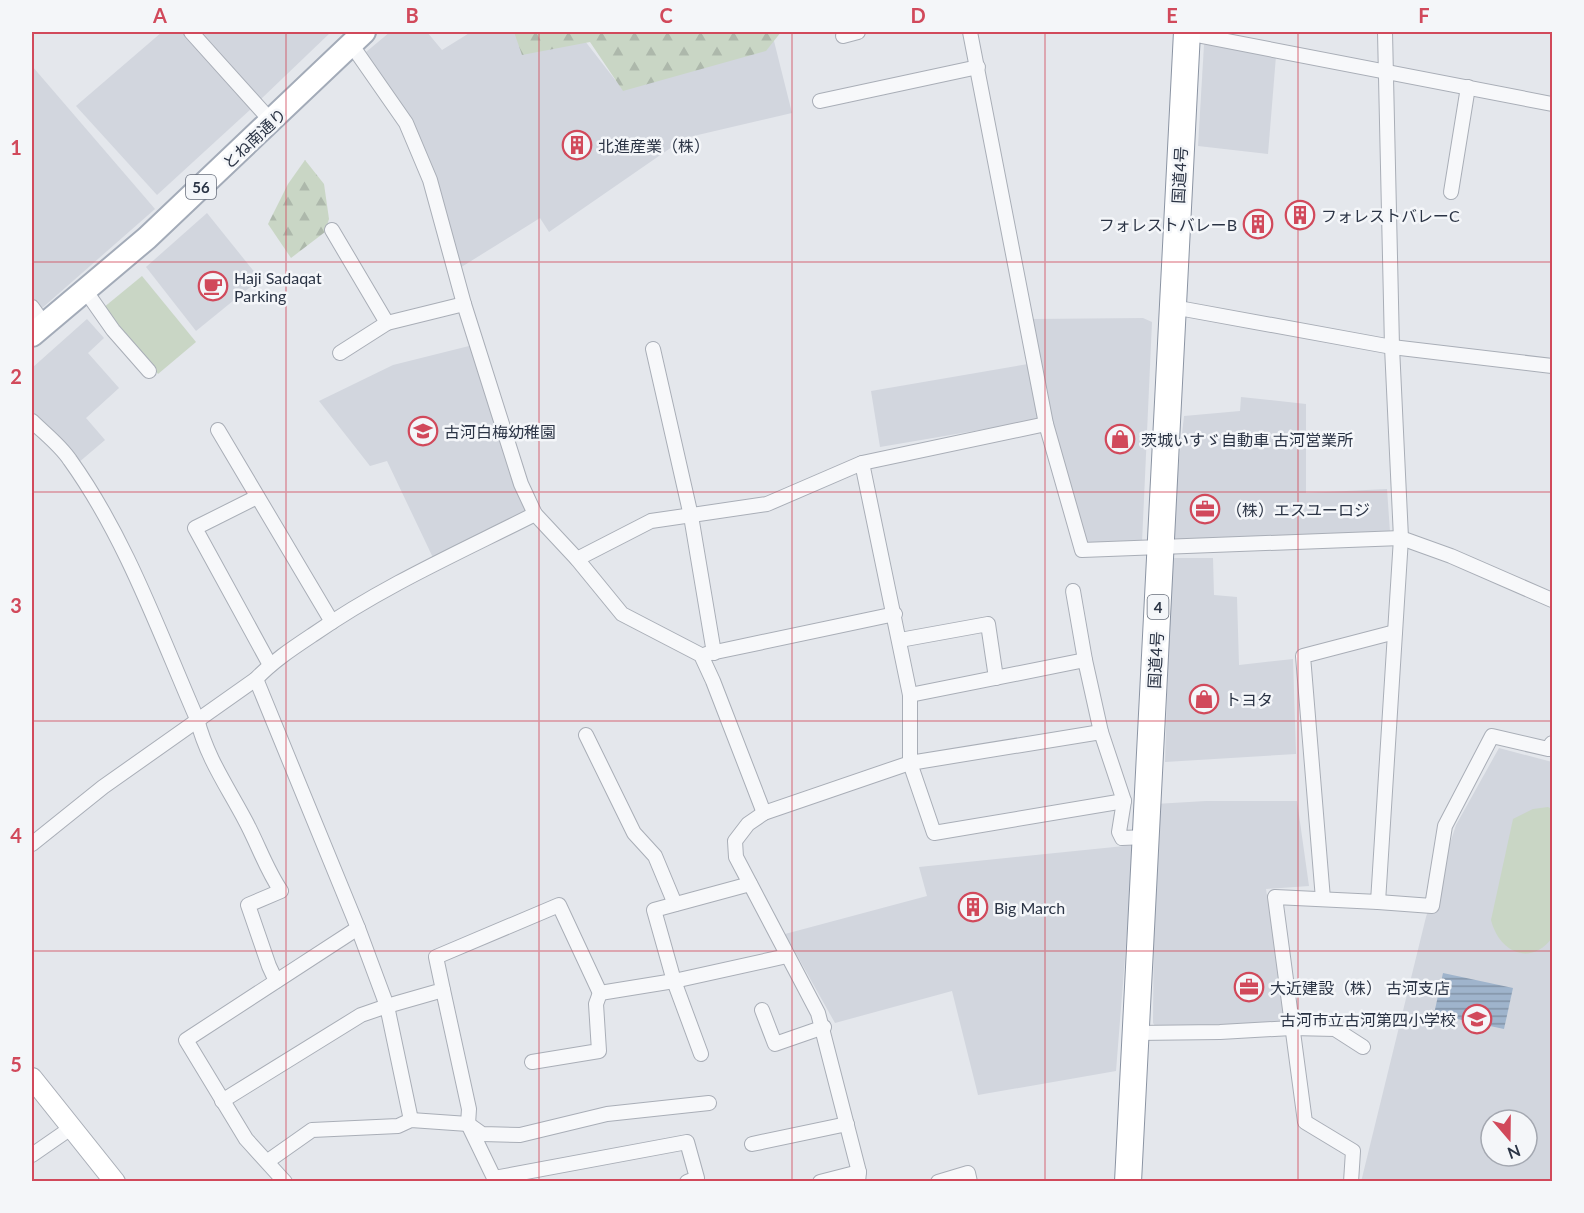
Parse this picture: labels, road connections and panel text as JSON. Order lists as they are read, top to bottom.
{
  "streets": {
    "highway": ["国道4号", "4"],
    "main road": ["とね南通り", "56"]
  },
  "places": {
    "building": [
      "北進産業（株）",
      "フォレストバレーC",
      "フォレストバレーB",
      "Big March"
    ],
    "cafe": ["Haji Sadaqat Parking"],
    "school or university": ["古河白梅幼稚園", "古河市立古河第四小学校"],
    "shop": ["茨城いすゞ自動車 古河営業所", "トヨタ"],
    "office": ["（株）エスユーロジ", "大近建設（株） 古河支店"]
  },
  "north": "bottom",
  "grid": {
    "columns": [
      "A",
      "B",
      "C",
      "D",
      "E",
      "F"
    ],
    "rows": [
      "1",
      "2",
      "3",
      "4",
      "5"
    ]
  }
}
